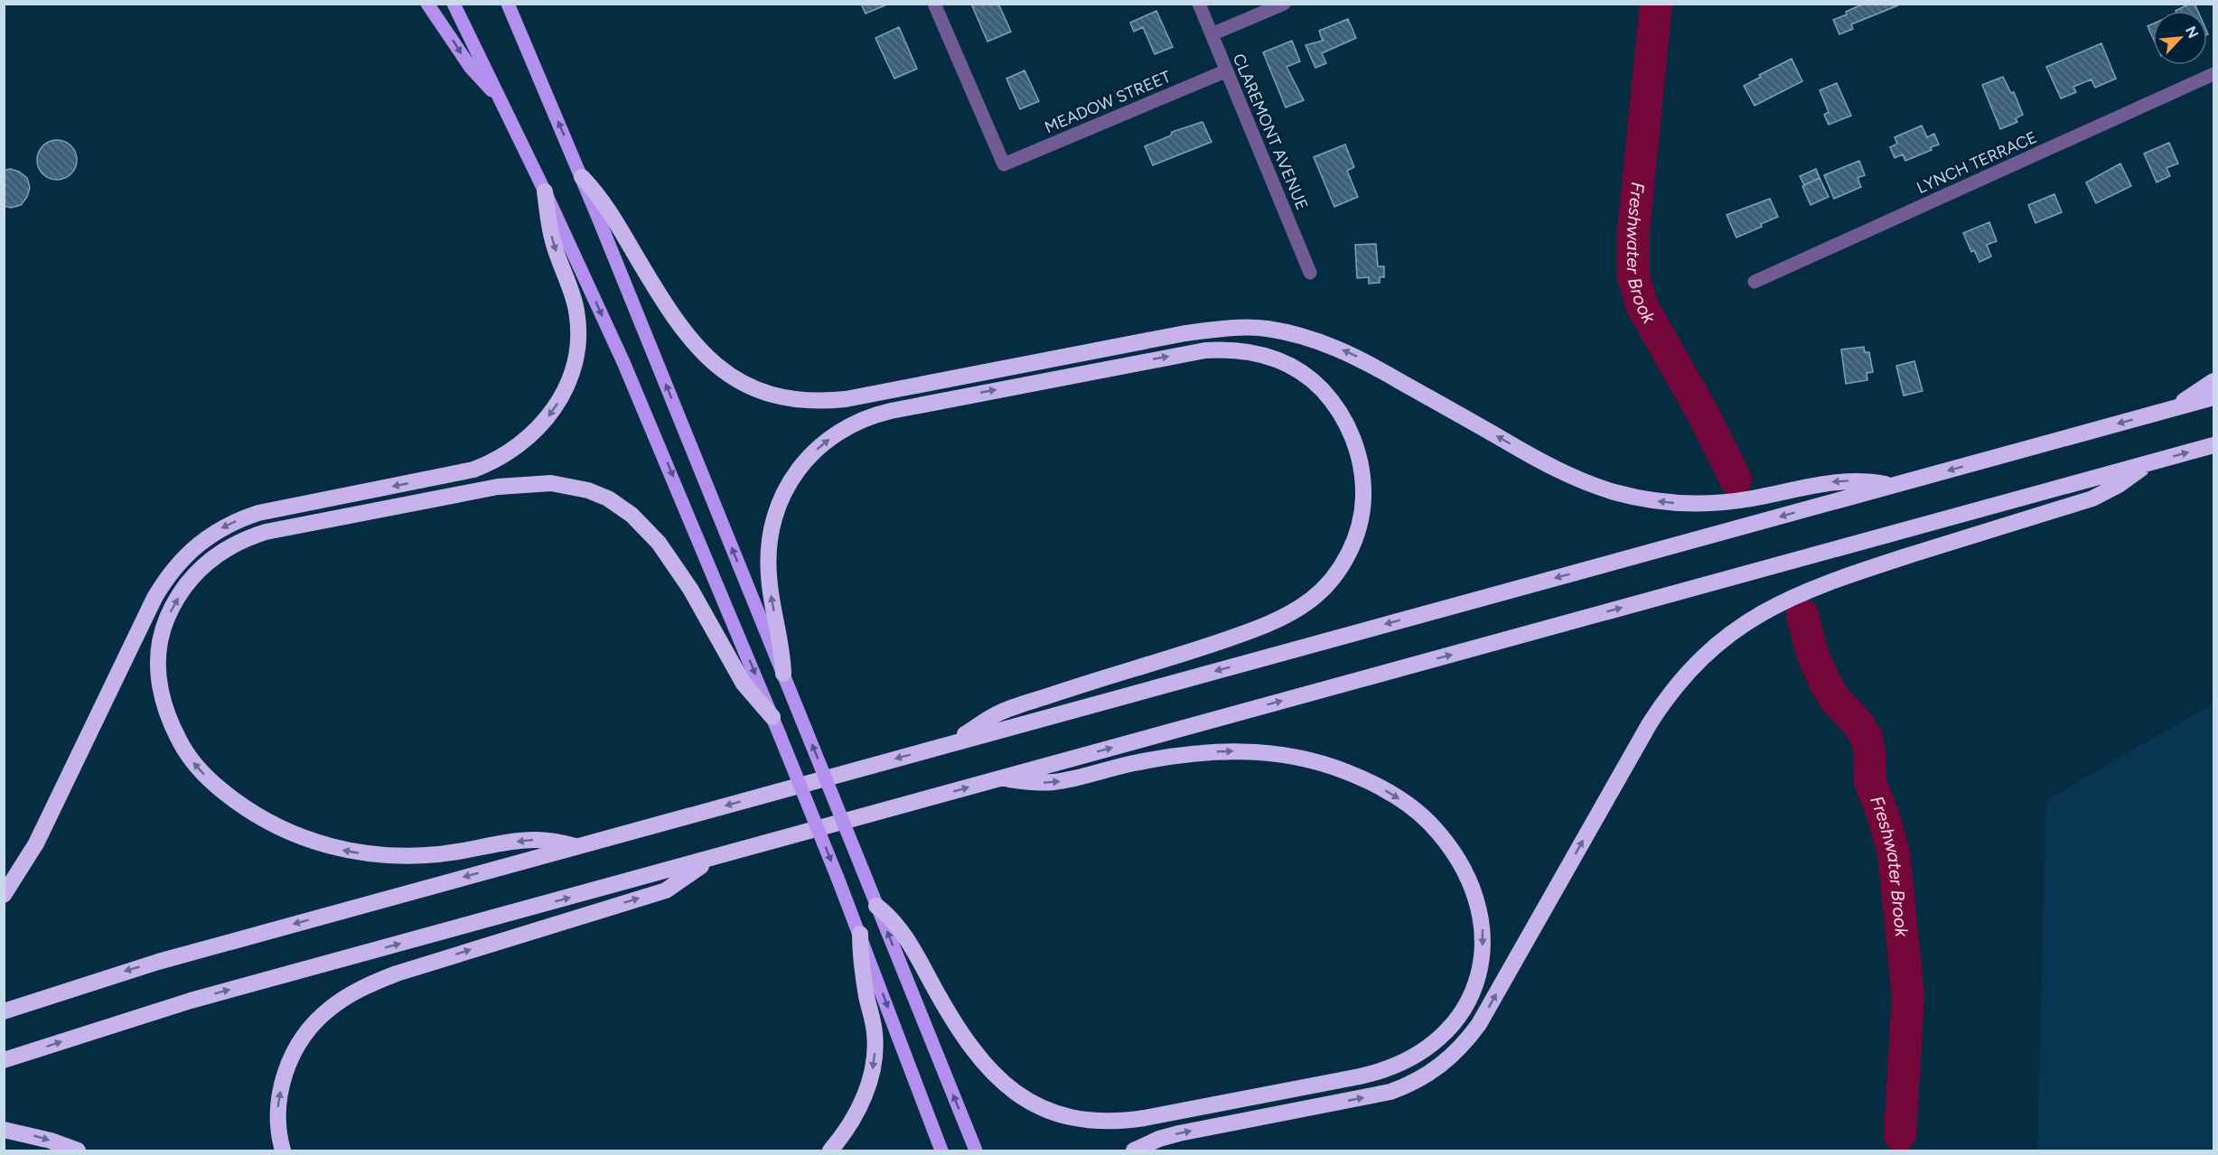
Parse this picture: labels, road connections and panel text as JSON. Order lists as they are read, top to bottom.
{
  "streets": {
    "street": ["MEADOW STREET", "CLAREMONT AVENUE", "LYNCH TERRACE"]
  },
  "crossings": [
    ["MEADOW STREET", "CLAREMONT AVENUE"]
  ],
  "water": ["Freshwater Brook"],
  "north": "top right"
}
